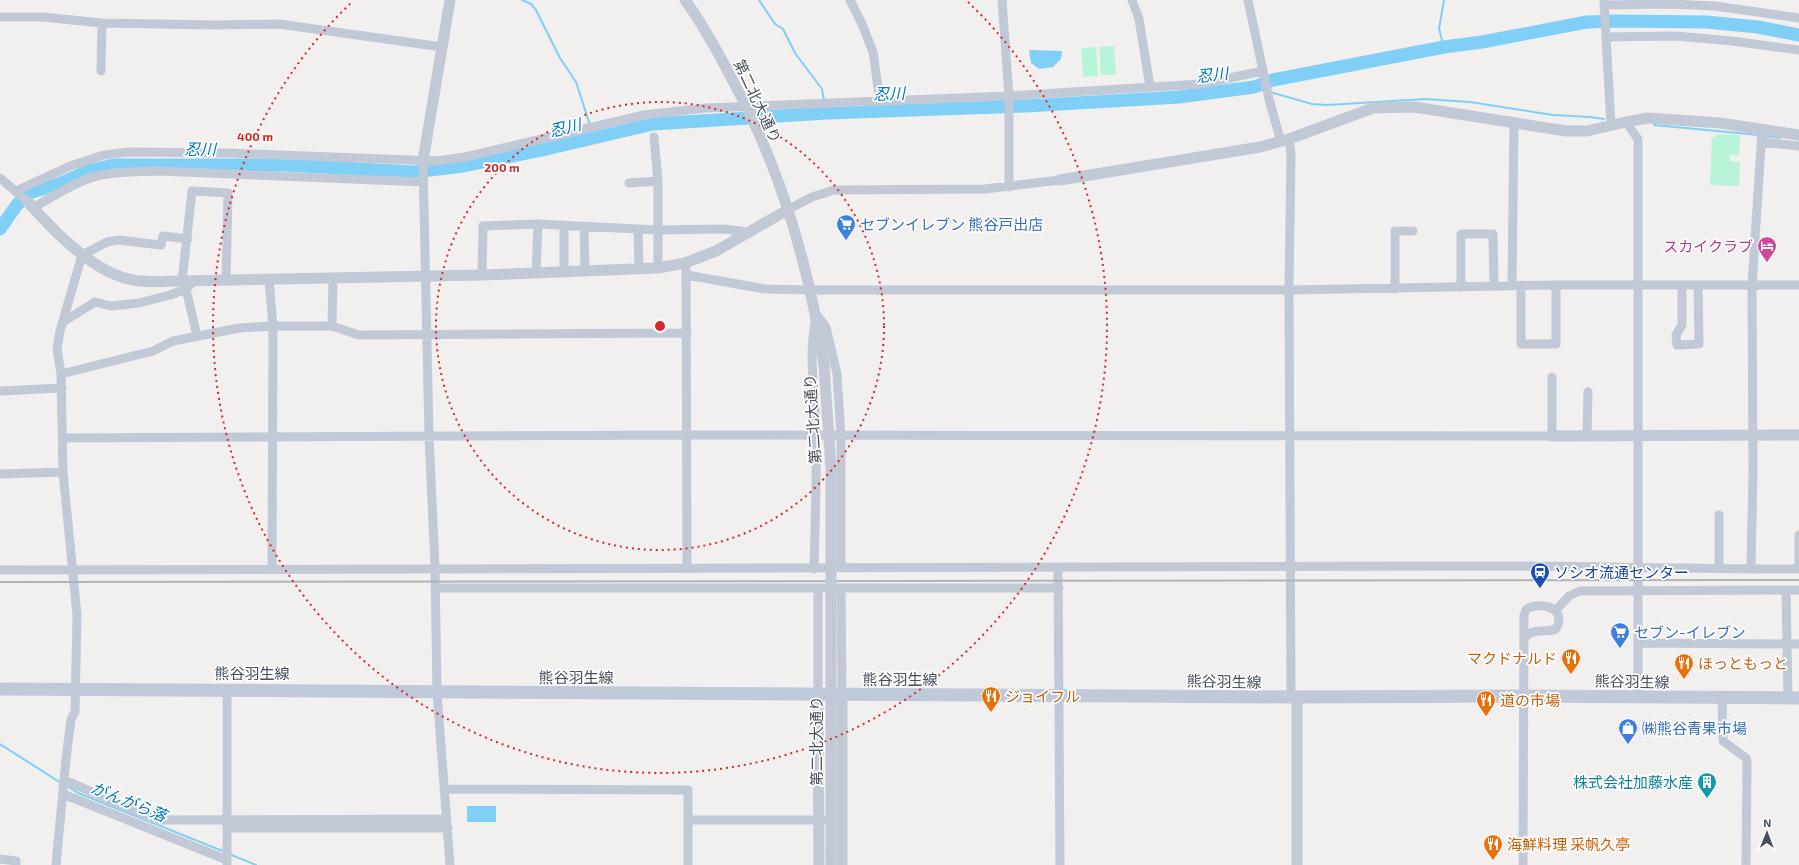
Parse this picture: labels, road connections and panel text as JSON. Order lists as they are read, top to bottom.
{
  "streets": {
    "main road": ["熊谷羽生線"],
    "street": ["第二北大通り"]
  },
  "water": ["忍川", "がんがら落"],
  "places": {
    "supermarket": ["セブンイレブン 熊谷戸出店", "セブン-イレブン"],
    "hotel": ["スカイクラブ"],
    "station": ["ソシオ流通センター"],
    "restaurant": [
      "マクドナルド",
      "ほっともっと",
      "ジョイフル",
      "道の市場",
      "海鮮料理 采帆久亭"
    ],
    "shop": ["㈱熊谷青果市場"],
    "building": ["株式会社加藤水産"]
  },
  "north": "top",
  "rings": ["400 m", "200 m"]
}
